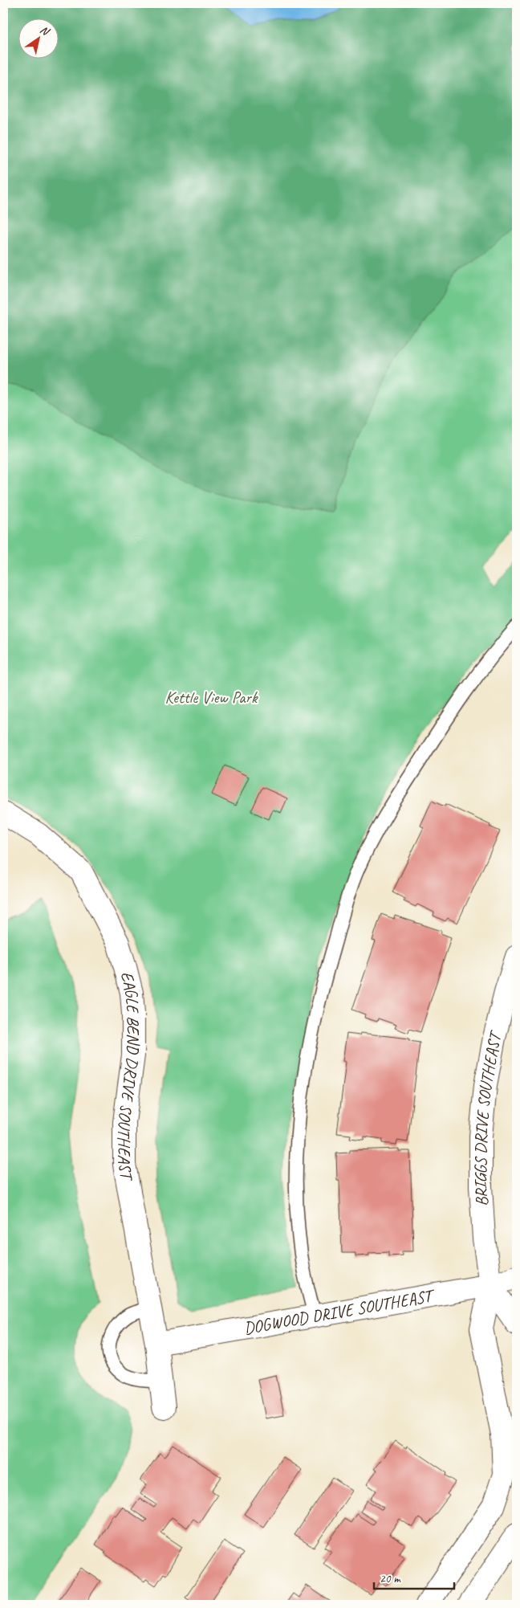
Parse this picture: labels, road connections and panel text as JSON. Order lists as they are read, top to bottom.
{
  "streets": {
    "street": ["EAGLE BEND DRIVE SOUTHEAST", "BRIGGS DRIVE SOUTHEAST", "DOGWOOD DRIVE SOUTHEAST"]
  },
  "crossings": [
    ["EAGLE BEND DRIVE SOUTHEAST", "DOGWOOD DRIVE SOUTHEAST"],
    ["BRIGGS DRIVE SOUTHEAST", "DOGWOOD DRIVE SOUTHEAST"]
  ],
  "parks": ["Kettle View Park"],
  "scale_bar": "20 m",
  "north": "top right"
}
